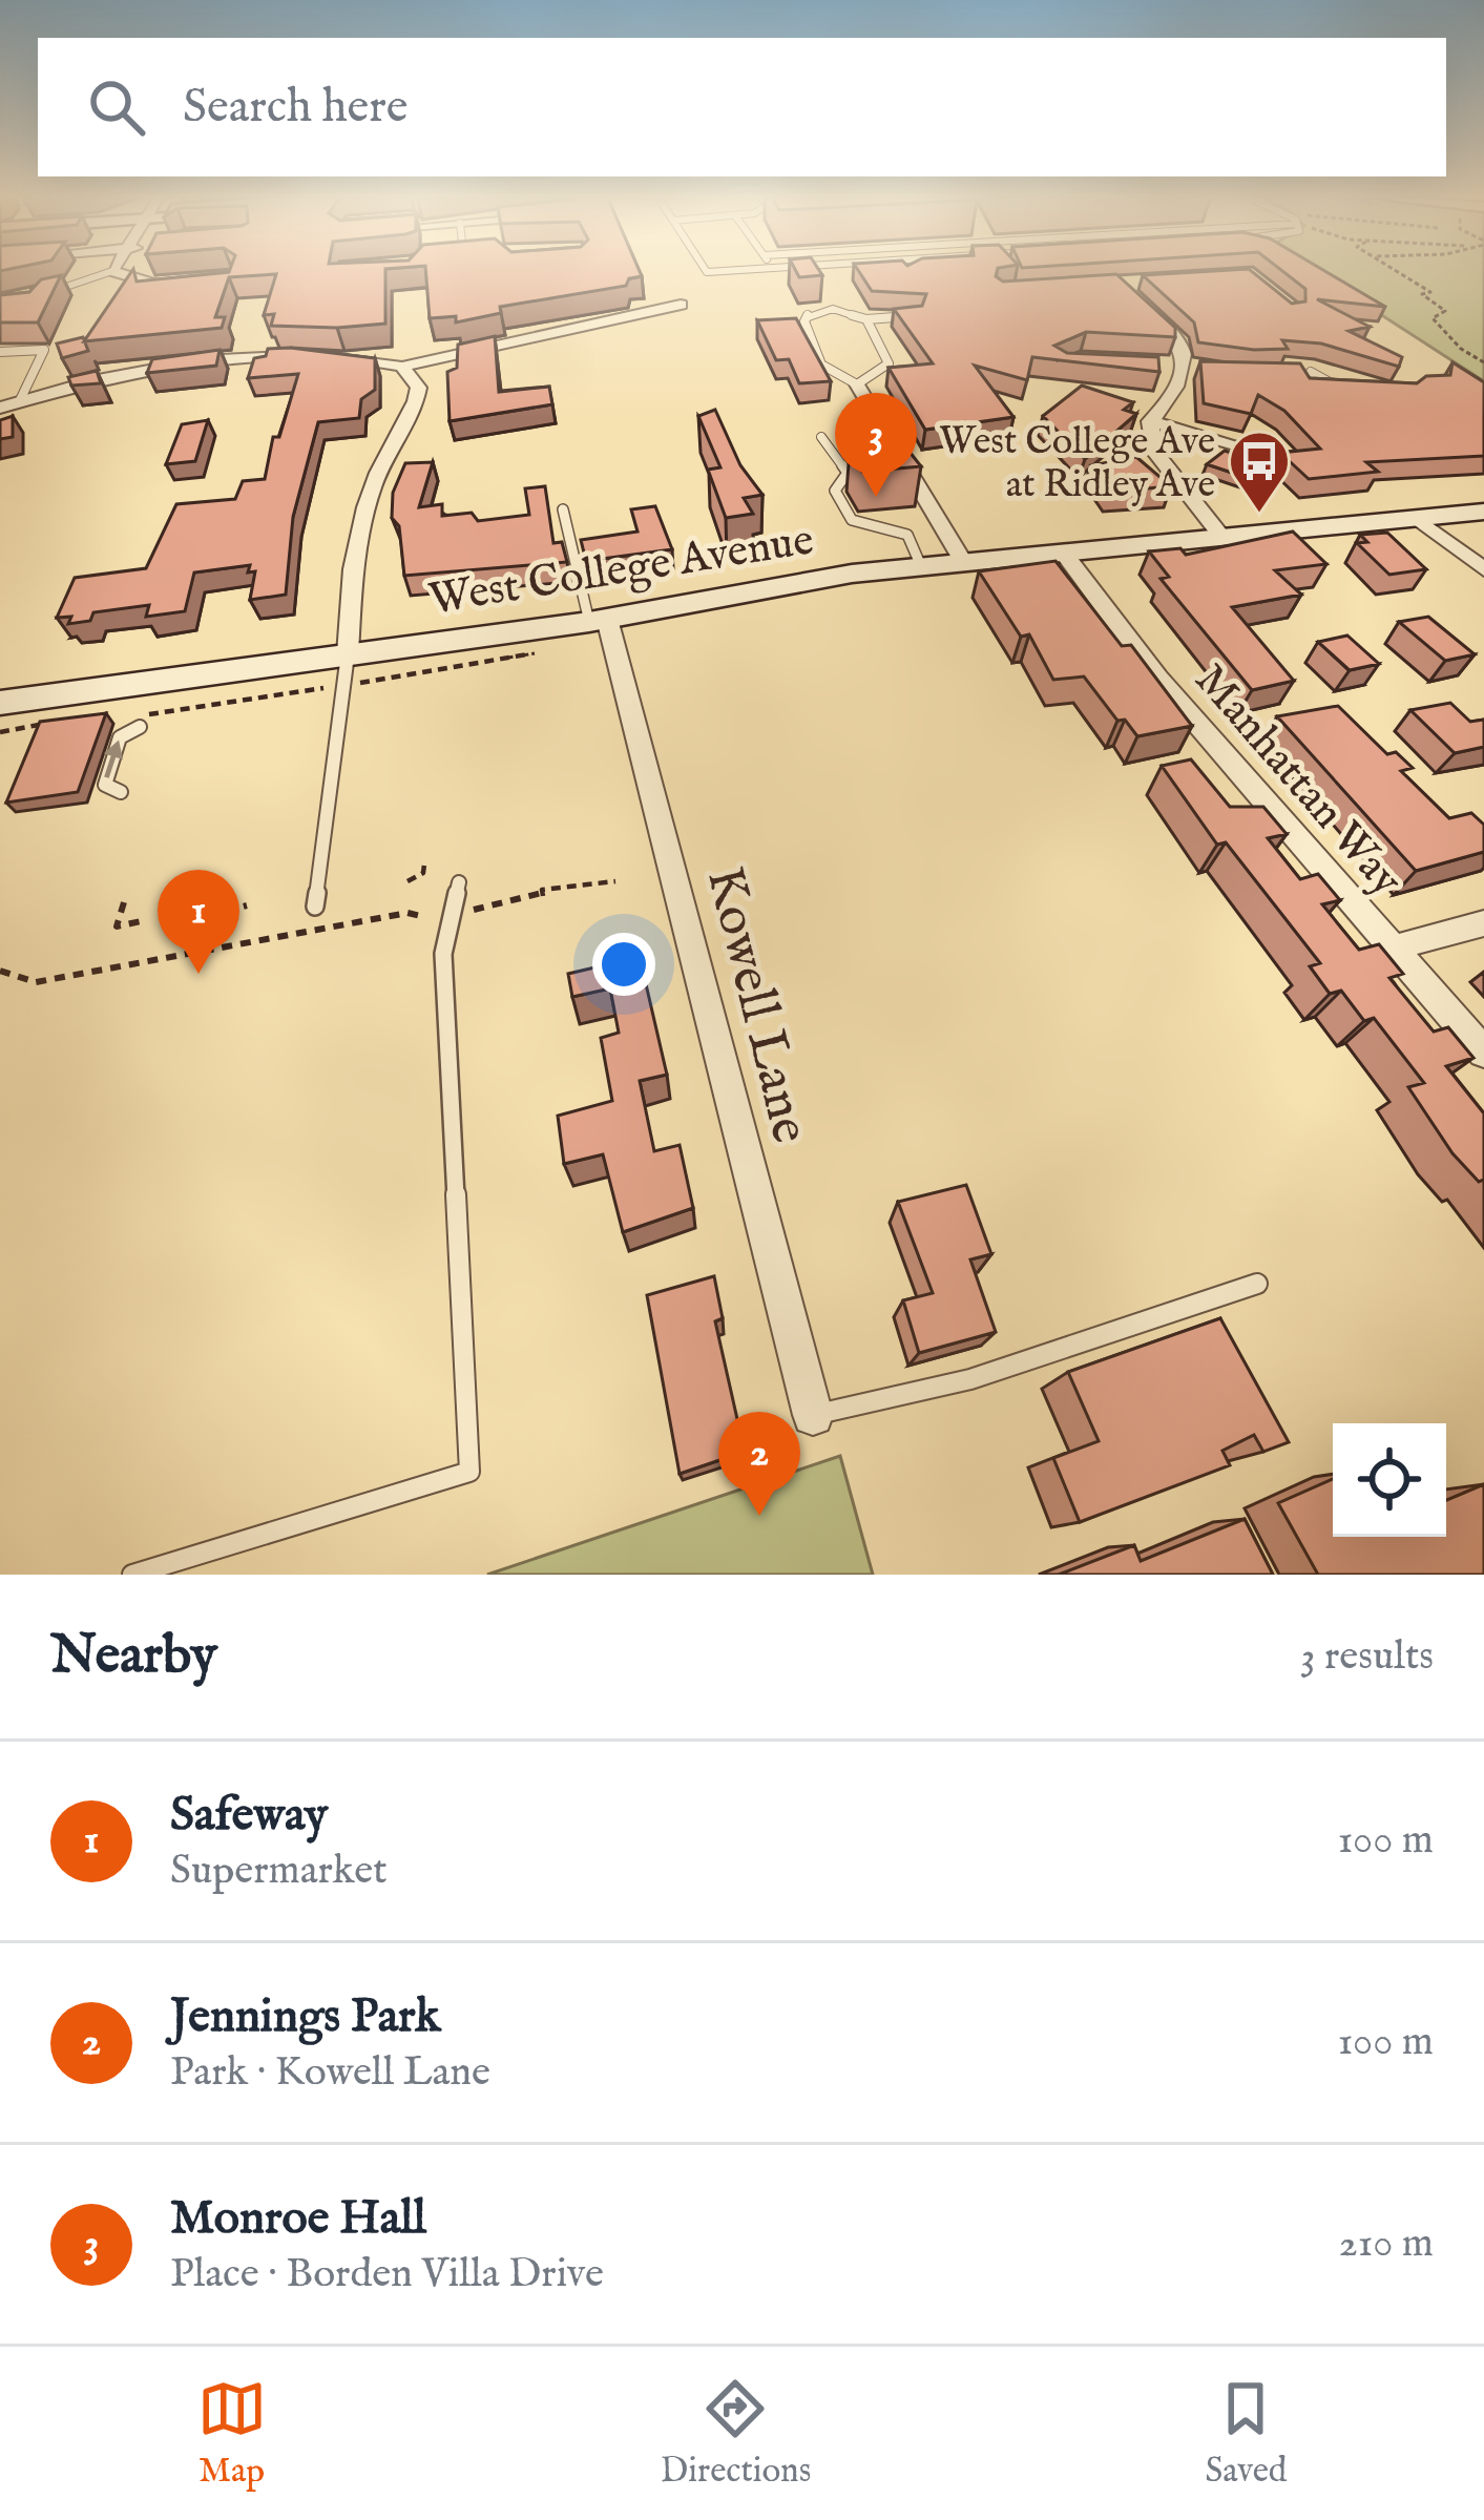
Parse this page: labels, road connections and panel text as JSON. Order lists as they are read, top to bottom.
{
  "streets": {
    "main road": ["West College Avenue"],
    "street": ["Manhattan Way", "Kowell Lane"]
  },
  "crossings": [
    ["West College Avenue", "Manhattan Way"],
    ["West College Avenue", "Kowell Lane"]
  ],
  "places": {
    "bus stop": ["West College Ave at Ridley Ave"]
  },
  "page": {
    "search": "Search here",
    "pins": ["3", "1", "2"],
    "heading": ["Nearby", "3 results"],
    "list": [
      {
        "mark": "1",
        "name": "Safeway",
        "note": "Supermarket",
        "value": "100 m"
      },
      {
        "mark": "2",
        "name": "Jennings Park",
        "note": "Park · Kowell Lane",
        "value": "100 m"
      },
      {
        "mark": "3",
        "name": "Monroe Hall",
        "note": "Place · Borden Villa Drive",
        "value": "210 m"
      }
    ],
    "nav": ["Map", "Directions", "Saved"]
  }
}
